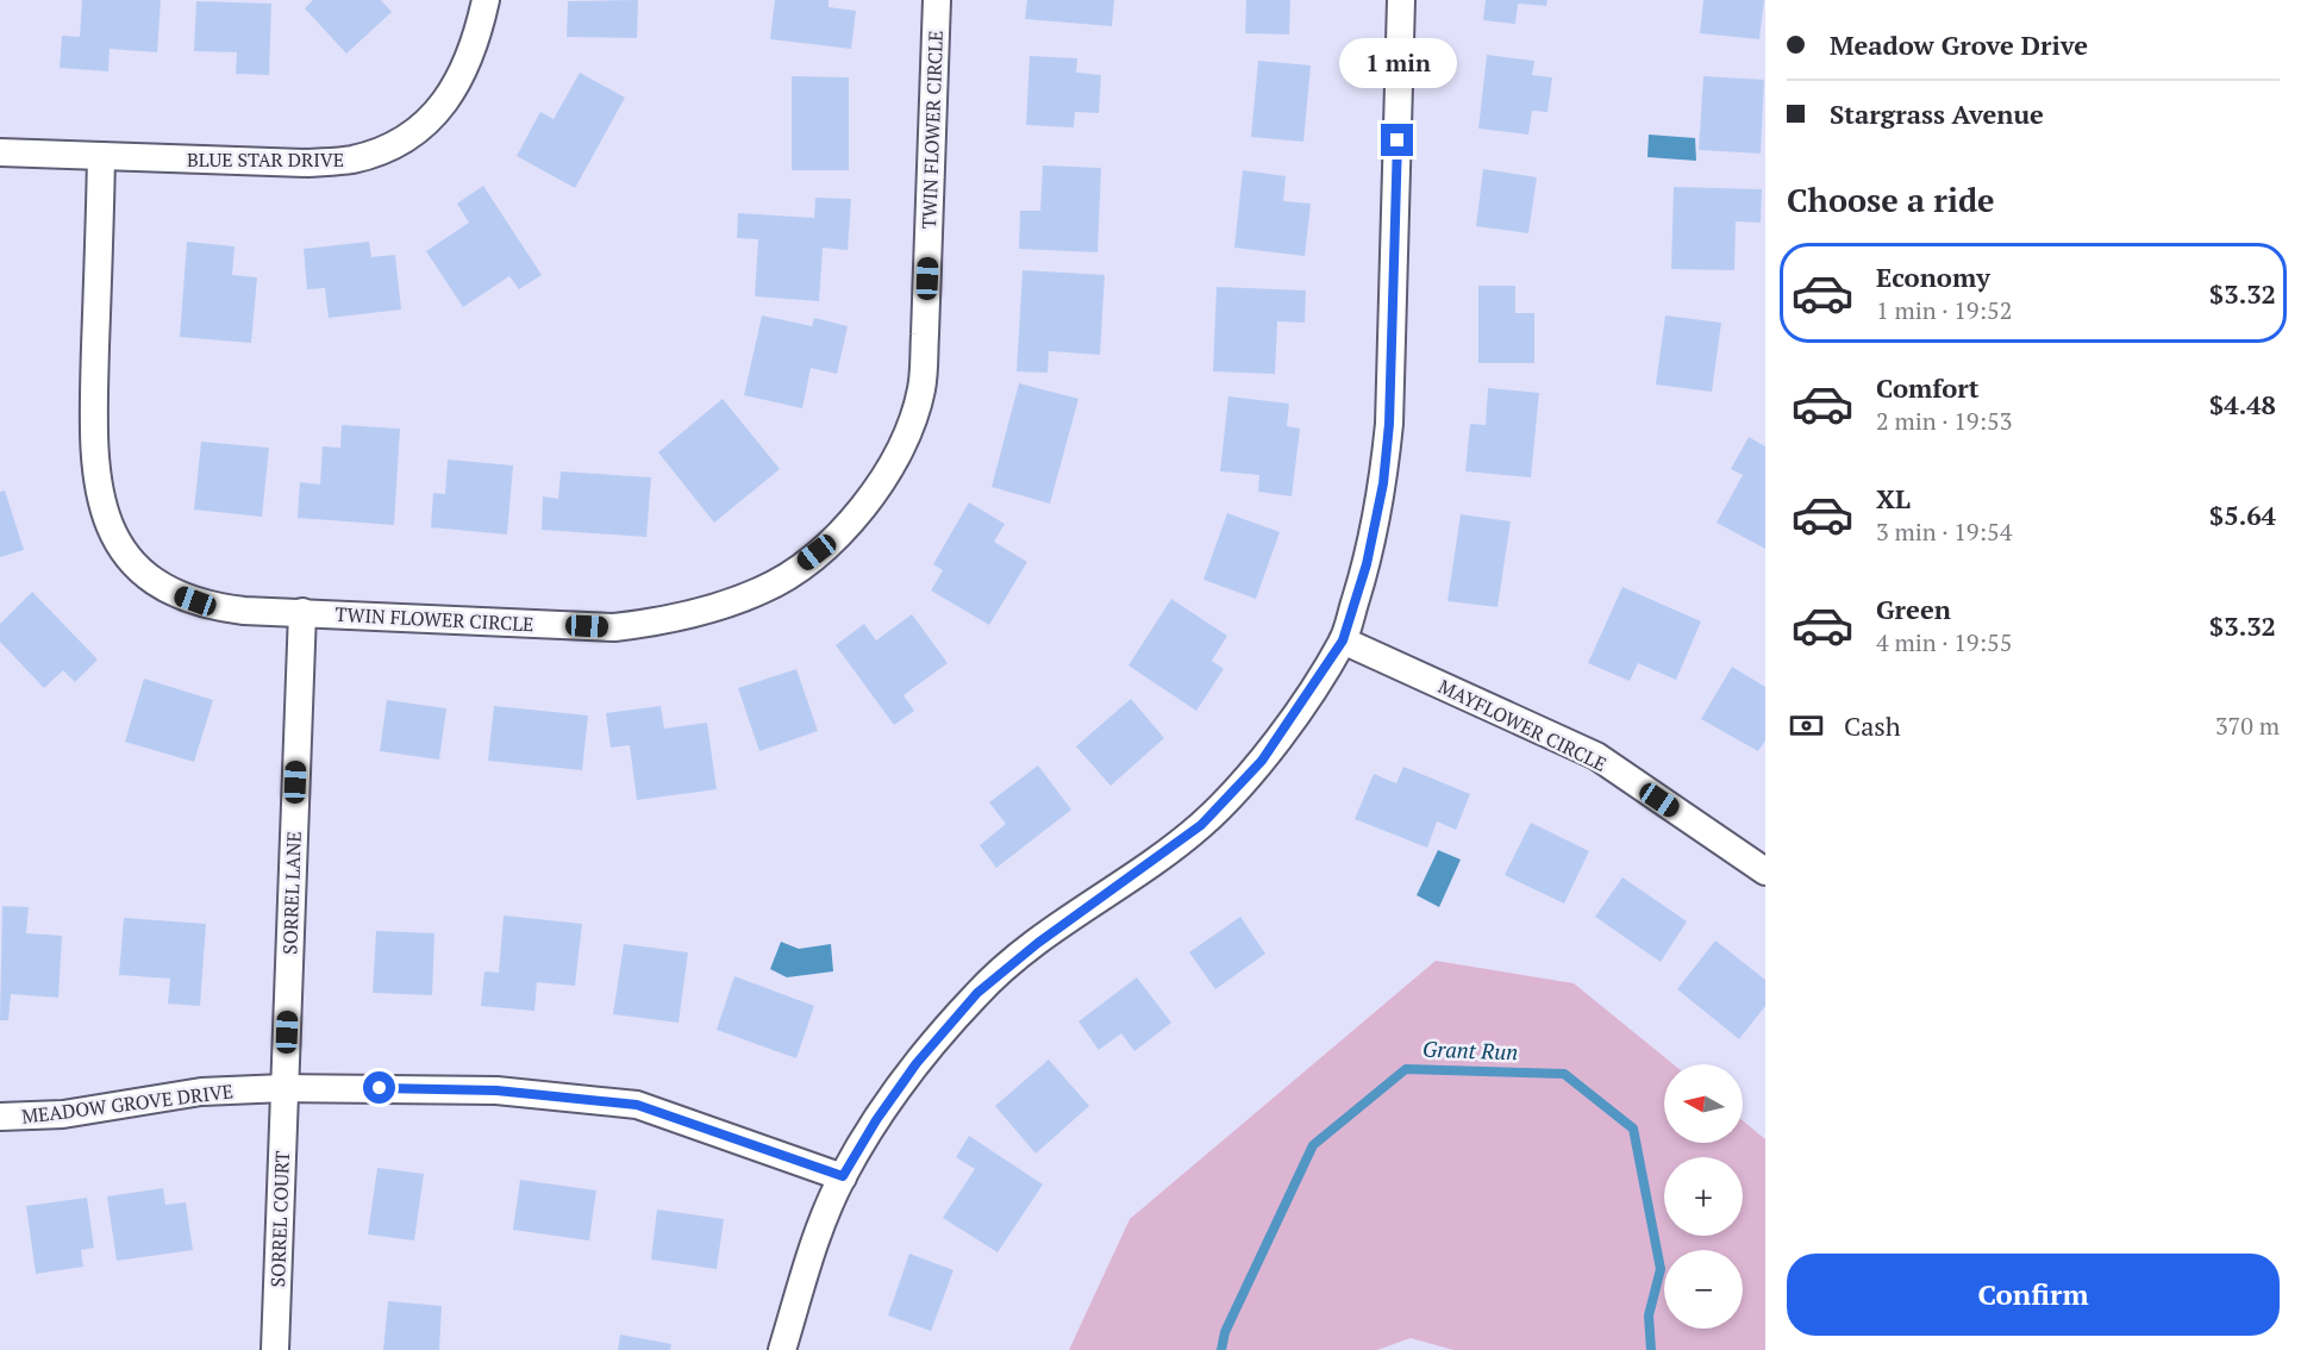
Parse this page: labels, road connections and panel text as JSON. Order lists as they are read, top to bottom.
{
  "streets": {
    "street": [
      "TWIN FLOWER CIRCLE",
      "BLUE STAR DRIVE",
      "MAYFLOWER CIRCLE",
      "SORREL LANE",
      "MEADOW GROVE DRIVE",
      "SORREL COURT"
    ]
  },
  "crossings": [
    ["TWIN FLOWER CIRCLE", "BLUE STAR DRIVE"],
    ["TWIN FLOWER CIRCLE", "SORREL LANE"],
    ["SORREL LANE", "MEADOW GROVE DRIVE"],
    ["SORREL LANE", "SORREL COURT"],
    ["MEADOW GROVE DRIVE", "SORREL COURT"]
  ],
  "water": ["Grant Run"],
  "north": "left",
  "page": {
    "banner": ["Meadow Grove Drive", "Stargrass Avenue"],
    "bubble": "1 min",
    "heading": "Choose a ride",
    "list": [
      {
        "name": "Economy",
        "note": "1 min · 19:52",
        "value": "$3.32"
      },
      {
        "name": "Comfort",
        "note": "2 min · 19:53",
        "value": "$4.48"
      },
      {
        "name": "XL",
        "note": "3 min · 19:54",
        "value": "$5.64"
      },
      {
        "name": "Green",
        "note": "4 min · 19:55",
        "value": "$3.32"
      }
    ],
    "pay": ["Cash", "370 m"],
    "map_buttons": ["+", "−"],
    "buttons": "Confirm"
  }
}
